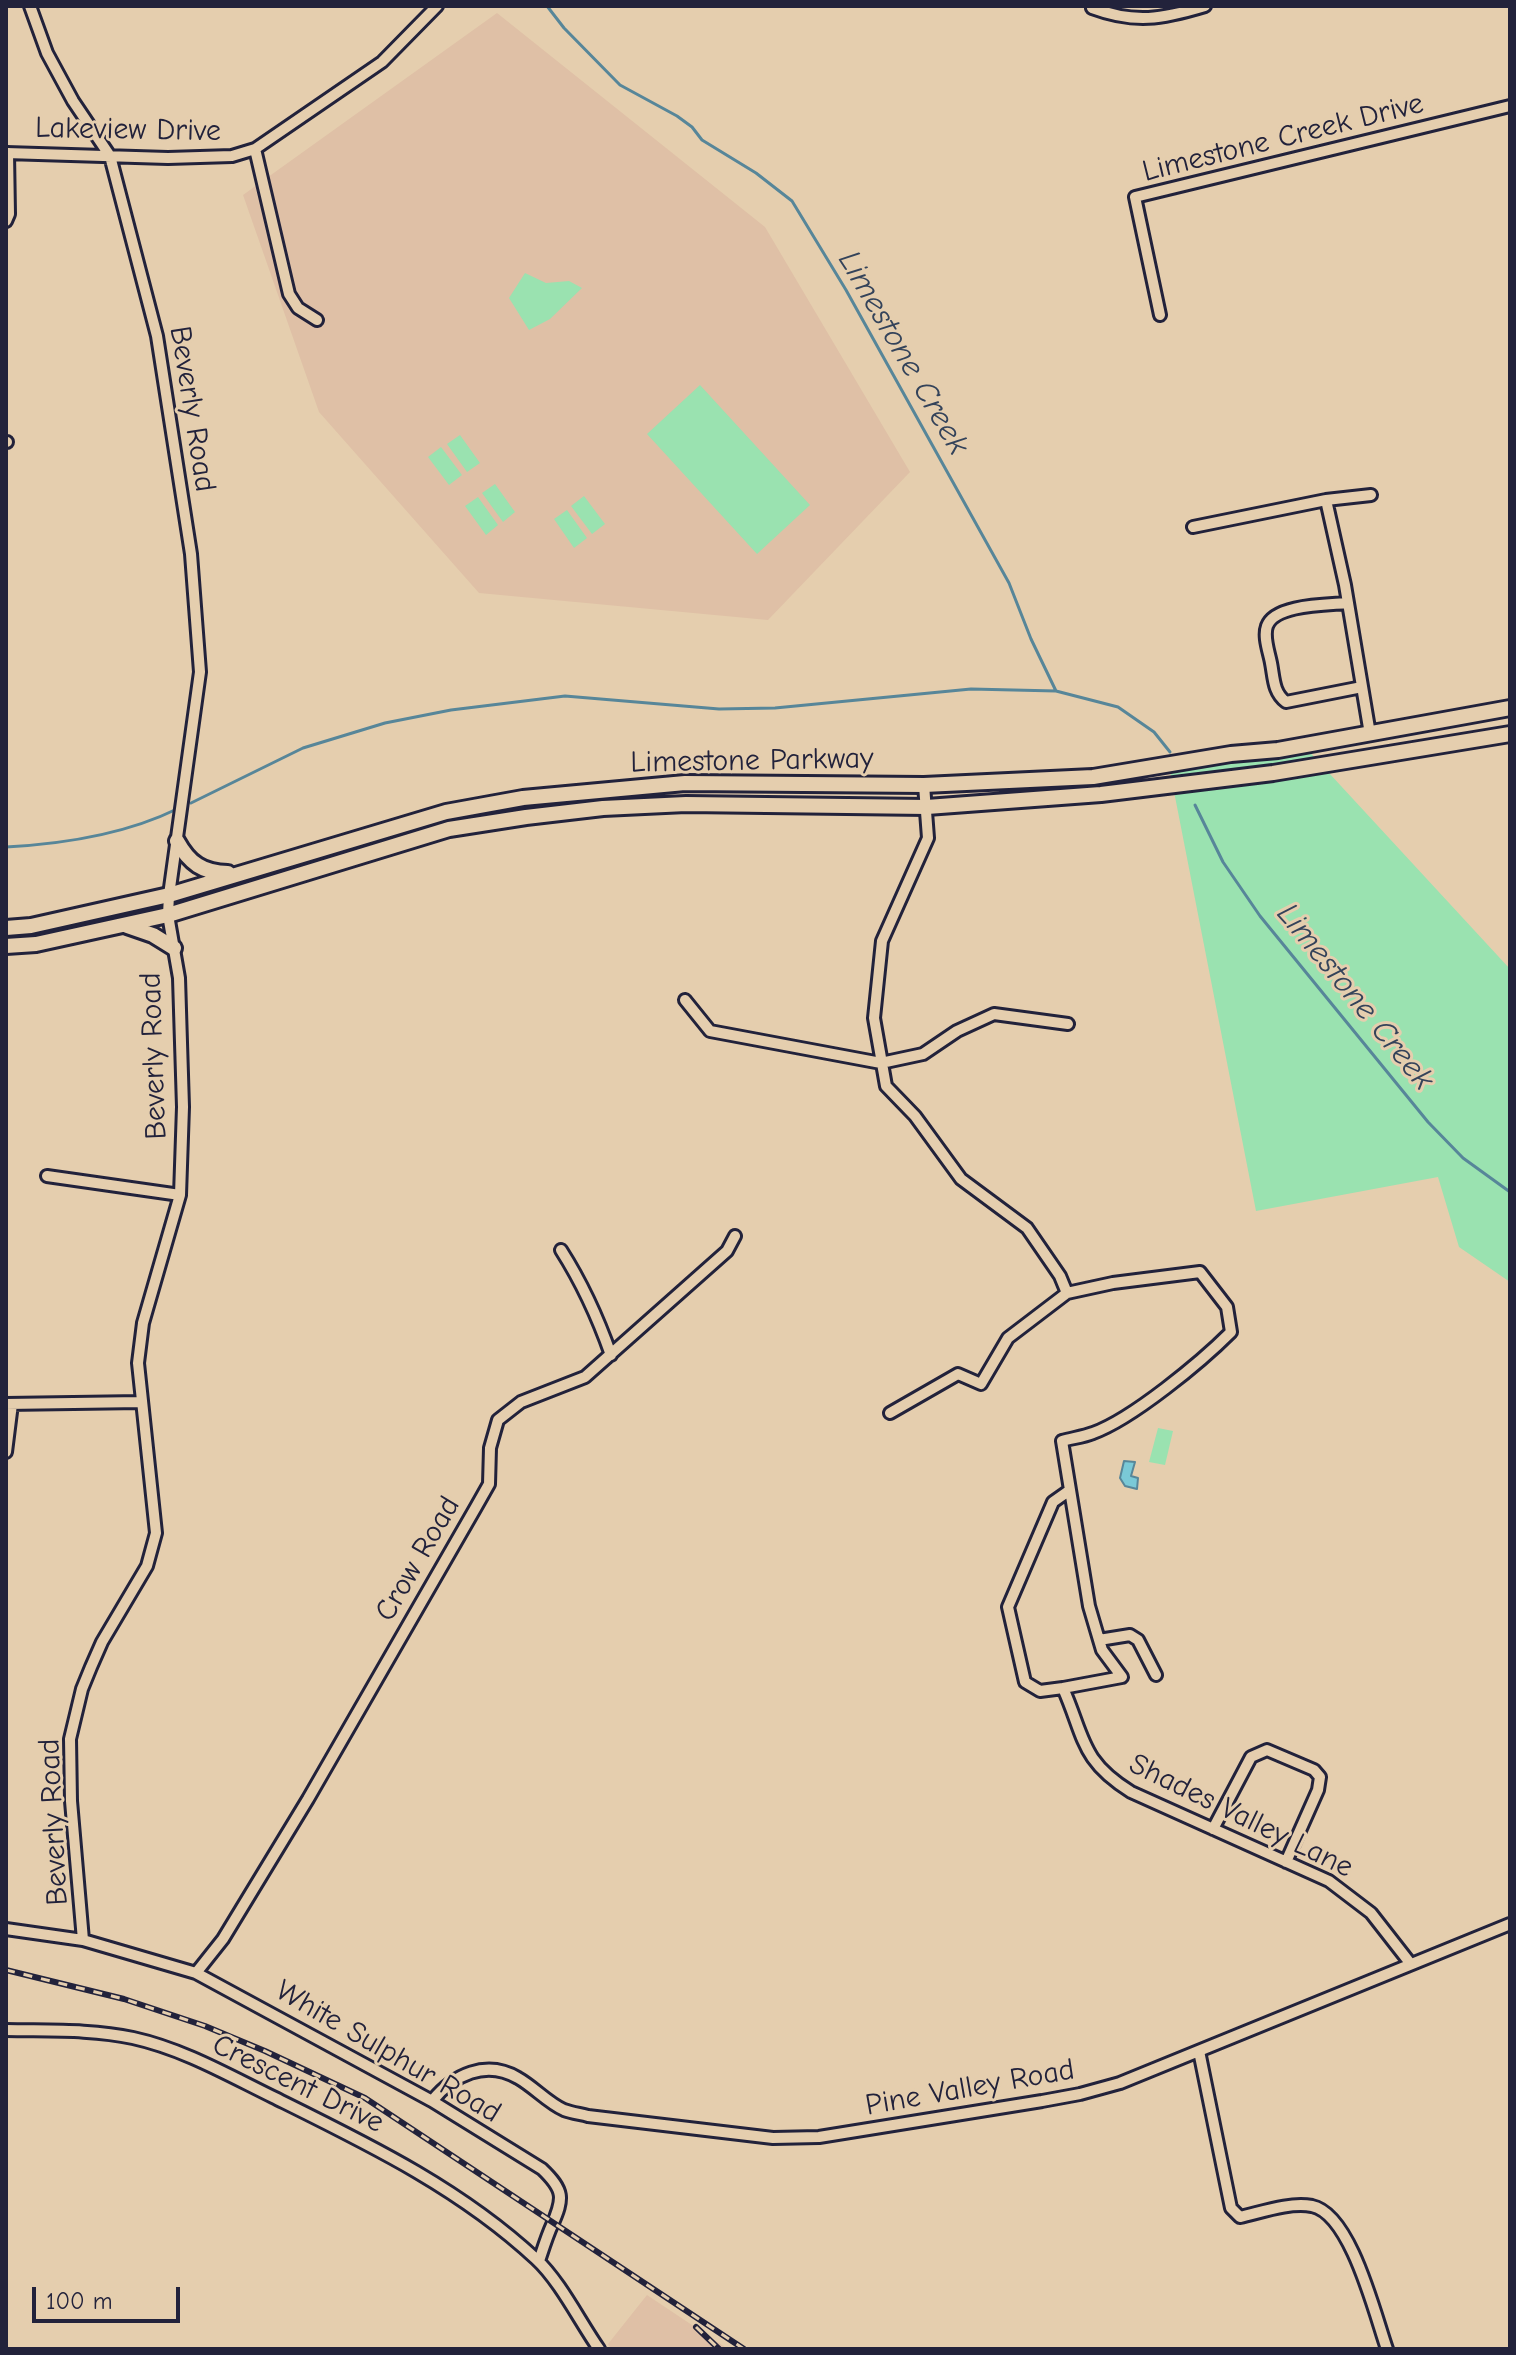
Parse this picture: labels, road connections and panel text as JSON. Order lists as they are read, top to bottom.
{
  "streets": {
    "main road": ["Limestone Parkway"],
    "street": [
      "Lakeview Drive",
      "Limestone Creek Drive",
      "Beverly Road",
      "Crow Road",
      "Shades Valley Lane",
      "White Sulphur Road",
      "Crescent Drive",
      "Pine Valley Road"
    ]
  },
  "crossings": [
    ["Lakeview Drive", "Beverly Road"],
    ["Beverly Road", "Limestone Parkway"],
    ["Beverly Road", "White Sulphur Road"],
    ["Crow Road", "White Sulphur Road"],
    ["Shades Valley Lane", "Pine Valley Road"],
    ["White Sulphur Road", "Crescent Drive"],
    ["White Sulphur Road", "Pine Valley Road"]
  ],
  "water": ["Limestone Creek"],
  "scale_bar": "100 m"
}
